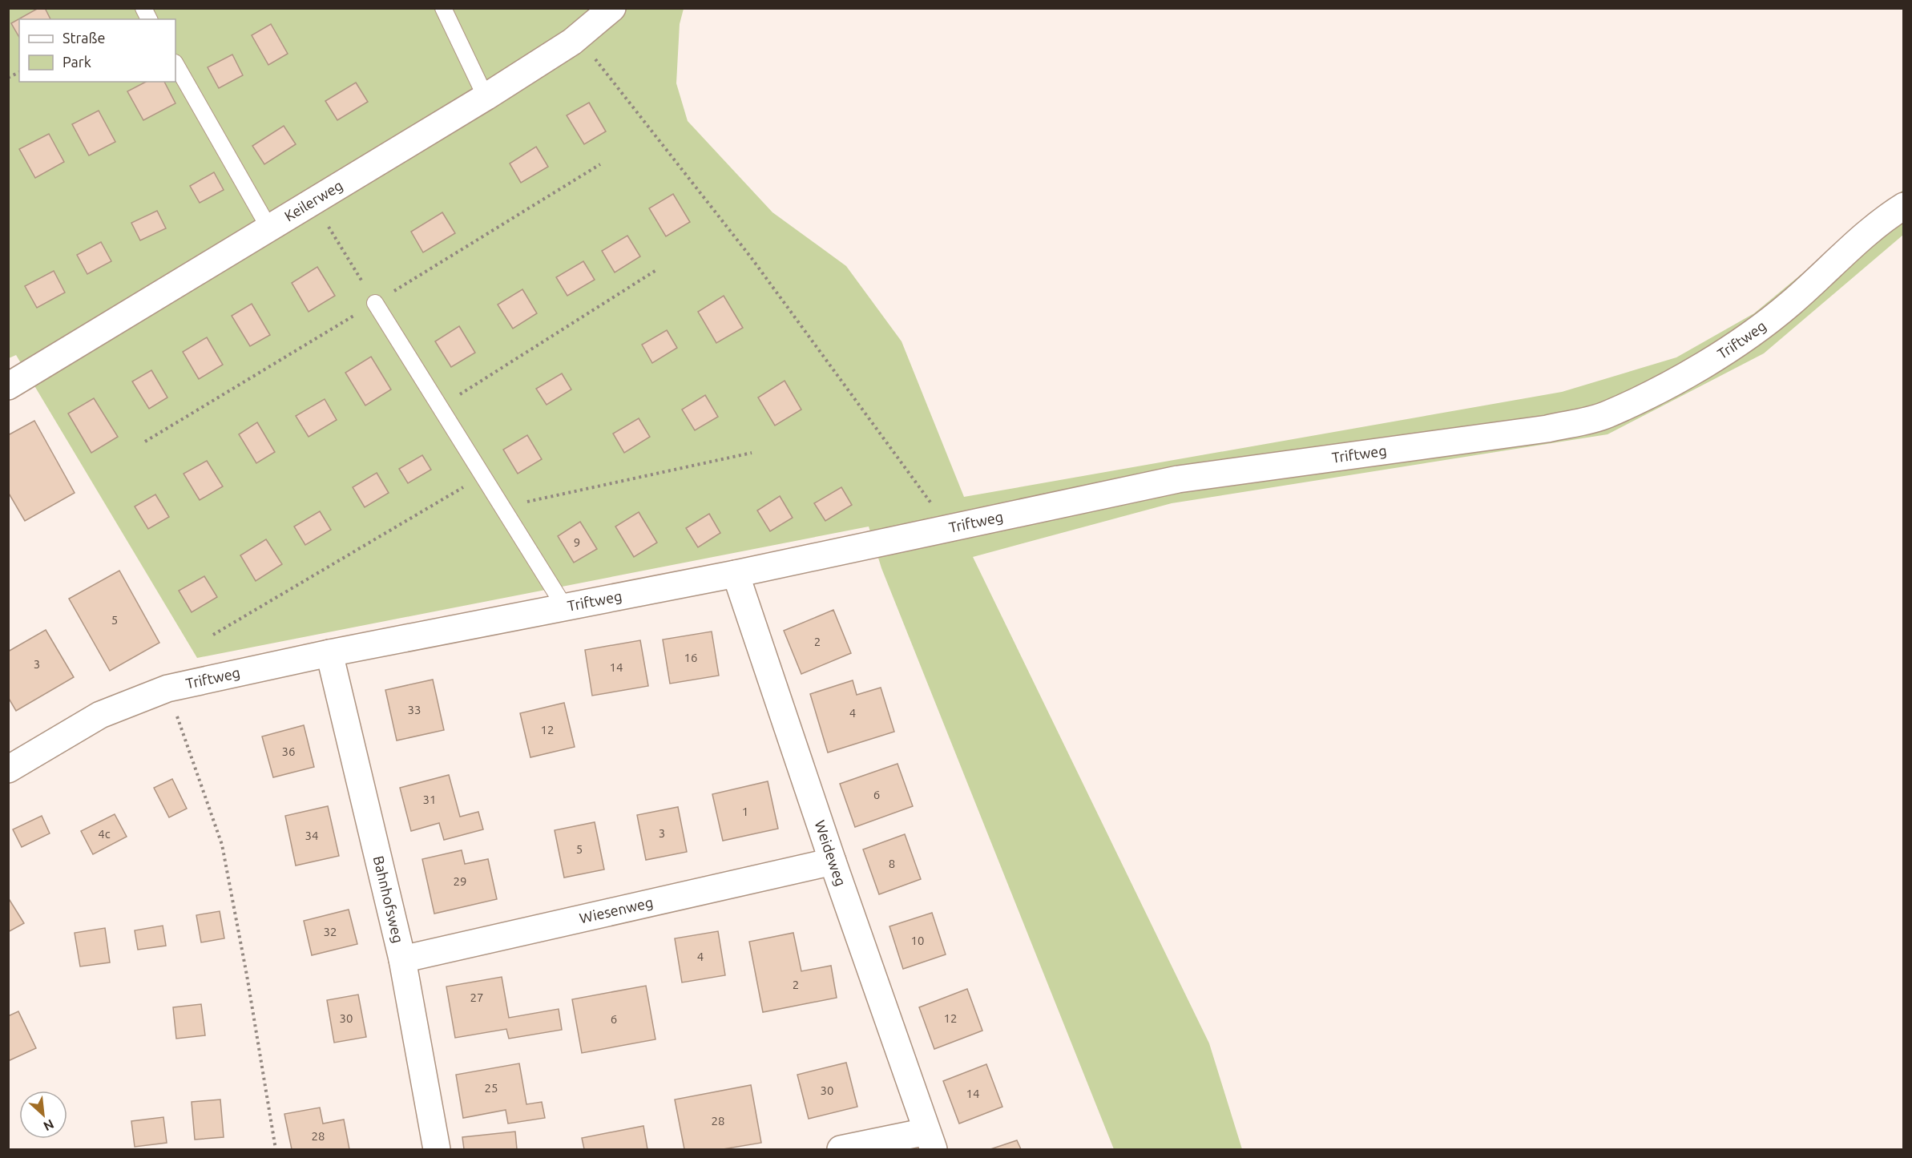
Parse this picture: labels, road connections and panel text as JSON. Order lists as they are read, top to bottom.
{
  "streets": {
    "street": [
      "Keilerweg",
      "Triftweg",
      "Weideweg",
      "Bahnhofsweg",
      "Wiesenweg"
    ]
  },
  "crossings": [
    ["Triftweg", "Weideweg"],
    ["Triftweg", "Bahnhofsweg"],
    ["Weideweg", "Wiesenweg"],
    ["Bahnhofsweg", "Wiesenweg"]
  ],
  "house_numbers": [
    "9",
    "5",
    "2",
    "16",
    "3",
    "14",
    "33",
    "4",
    "12",
    "36",
    "6",
    "31",
    "1",
    "3",
    "4c",
    "34",
    "5",
    "8",
    "29",
    "32",
    "10",
    "4",
    "2",
    "27",
    "30",
    "12",
    "6",
    "25",
    "30",
    "14",
    "28",
    "28"
  ],
  "legend": ["Straße", "Park"],
  "north": "bottom right"
}
